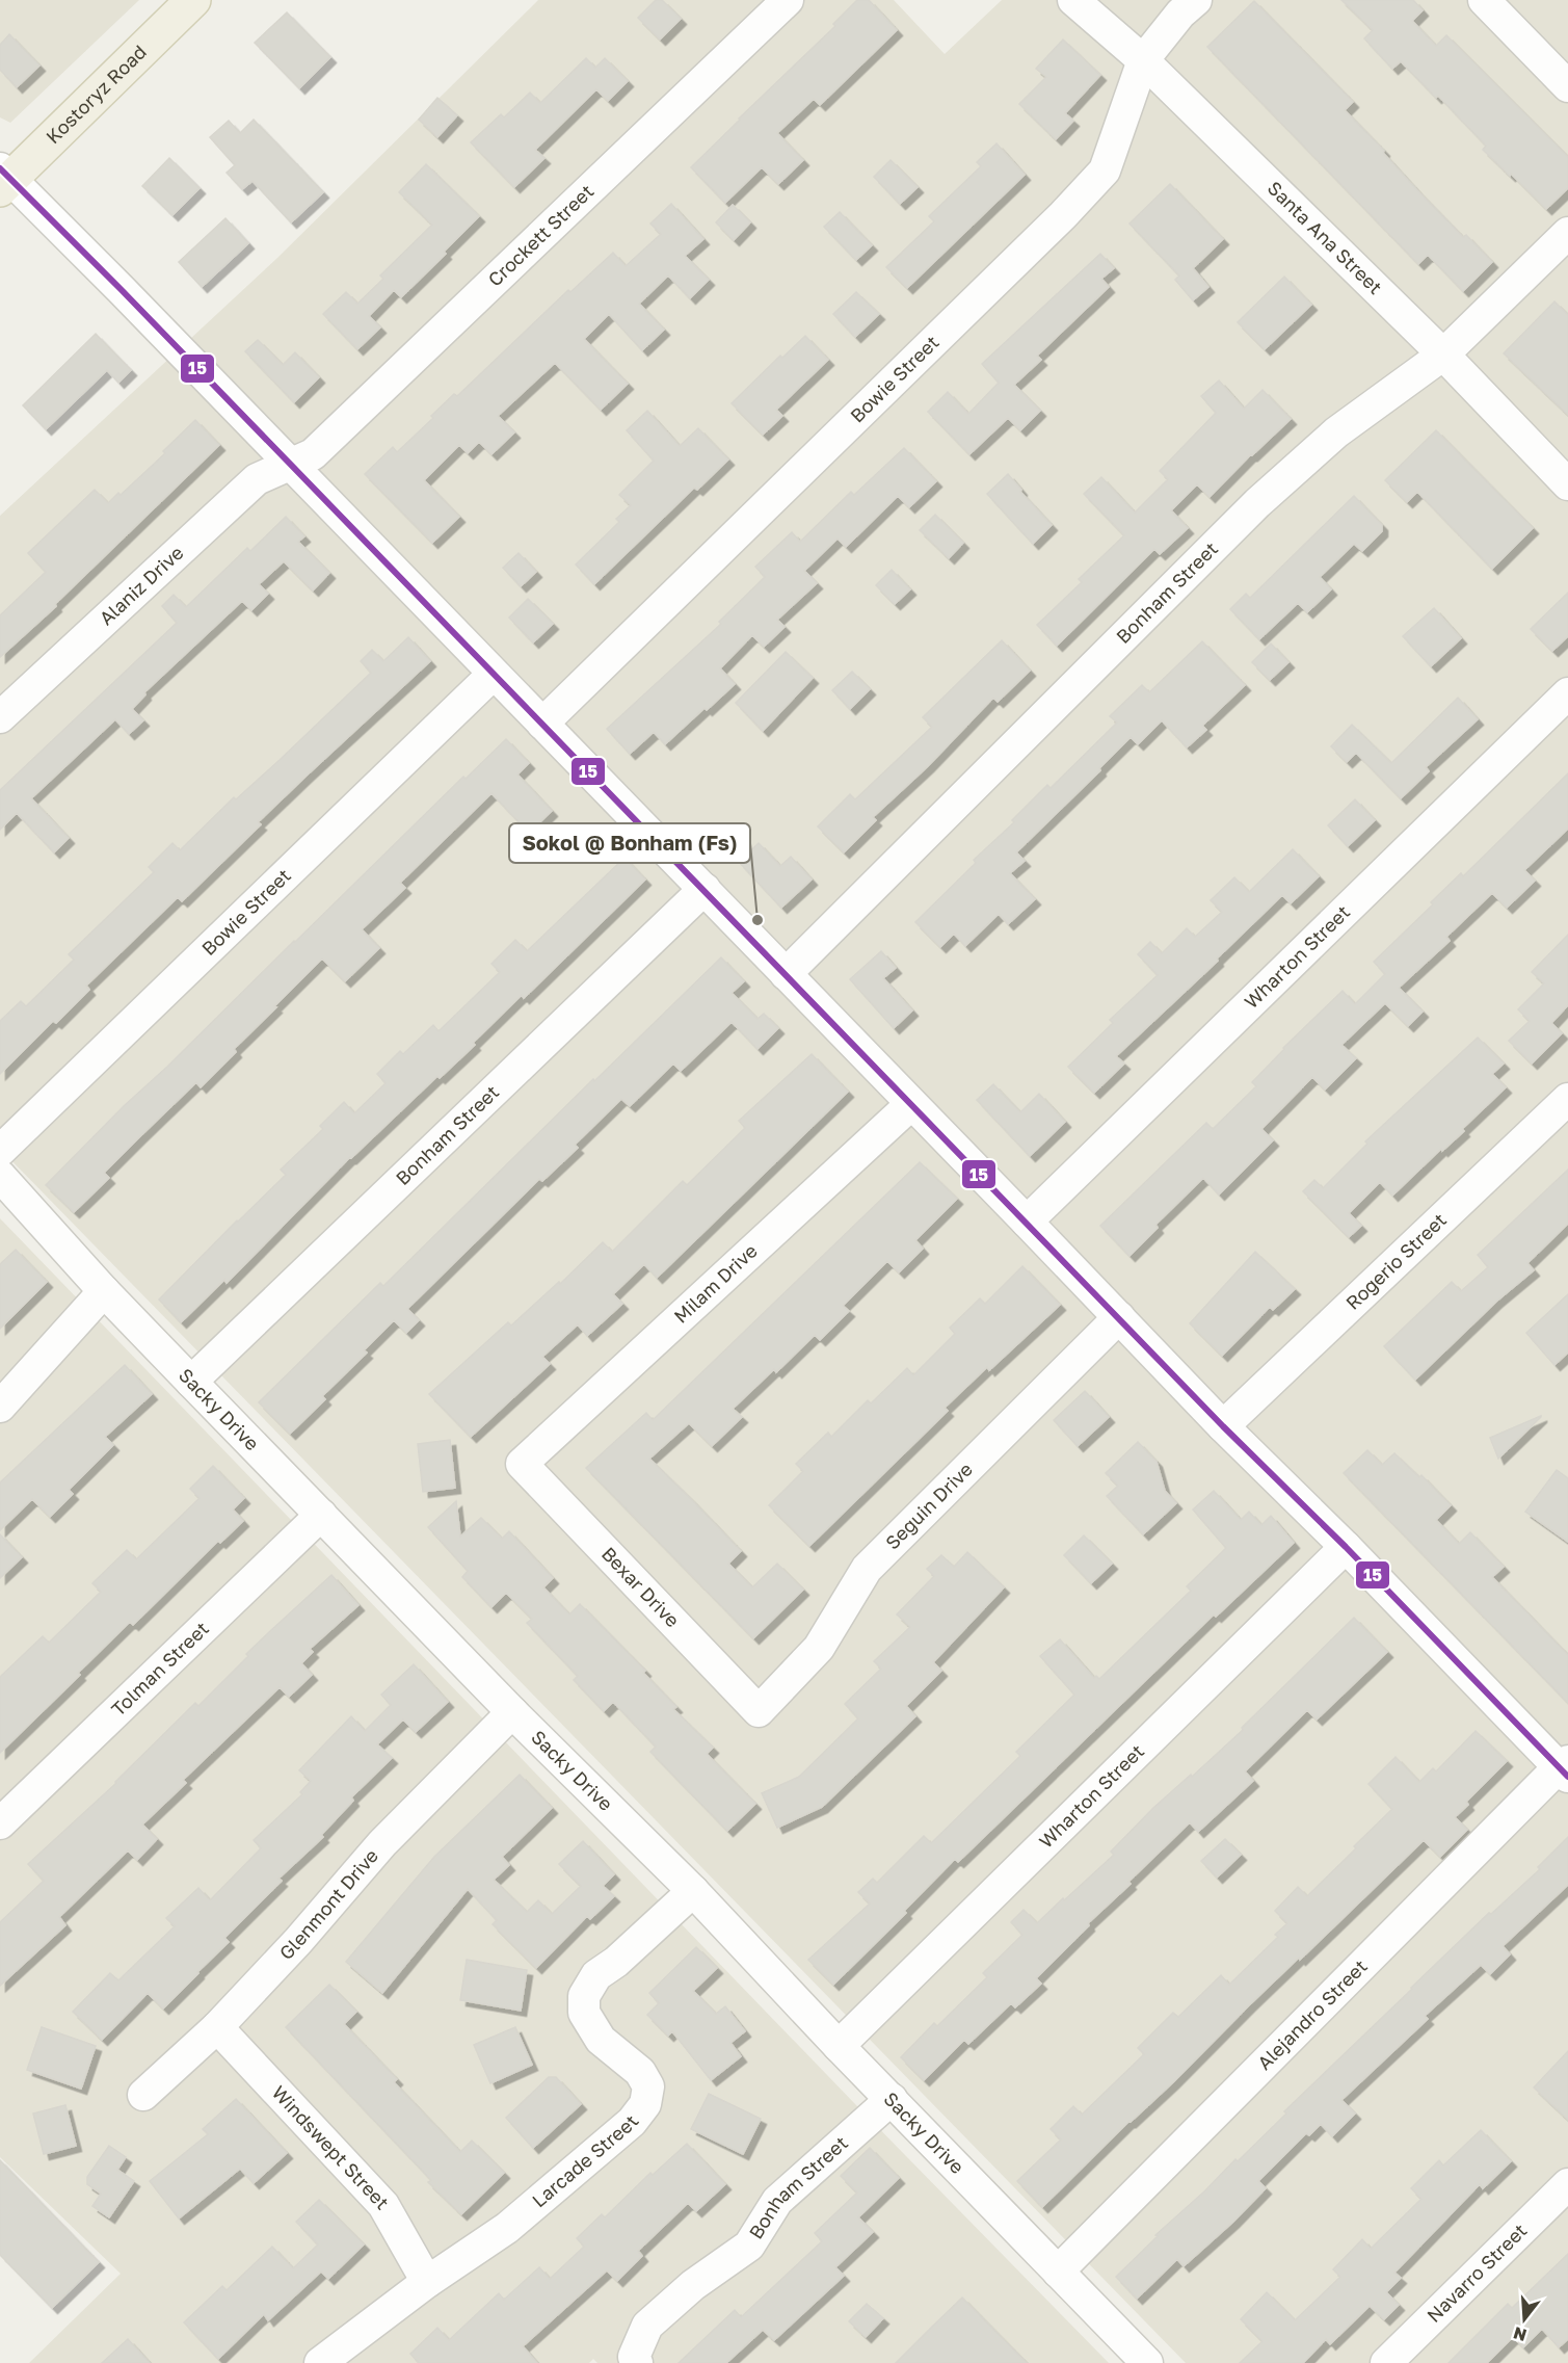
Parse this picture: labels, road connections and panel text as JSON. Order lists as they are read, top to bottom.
{
  "streets": {
    "main road": ["Kostoryz Road"],
    "street": [
      "Crockett Street",
      "Santa Ana Street",
      "Bowie Street",
      "Alaniz Drive",
      "Bonham Street",
      "Wharton Street",
      "Rogerio Street",
      "Milam Drive",
      "Sacky Drive",
      "Seguin Drive",
      "Bexar Drive",
      "Tolman Street",
      "Glenmont Drive",
      "Alejandro Street",
      "Windswept Street",
      "Larcade Street",
      "Navarro Street"
    ]
  },
  "crossings": [
    ["Crockett Street", "Alaniz Drive"],
    ["Santa Ana Street", "Bowie Street"],
    ["Santa Ana Street", "Bonham Street"],
    ["Bonham Street", "Sacky Drive"],
    ["Wharton Street", "Sacky Drive"],
    ["Milam Drive", "Bexar Drive"],
    ["Sacky Drive", "Tolman Street"],
    ["Sacky Drive", "Glenmont Drive"],
    ["Sacky Drive", "Alejandro Street"],
    ["Sacky Drive", "Larcade Street"],
    ["Seguin Drive", "Bexar Drive"],
    ["Glenmont Drive", "Windswept Street"],
    ["Windswept Street", "Larcade Street"]
  ],
  "places": ["Sokol @ Bonham (Fs)"],
  "lines": ["transit line 15"],
  "north": "bottom"
}
